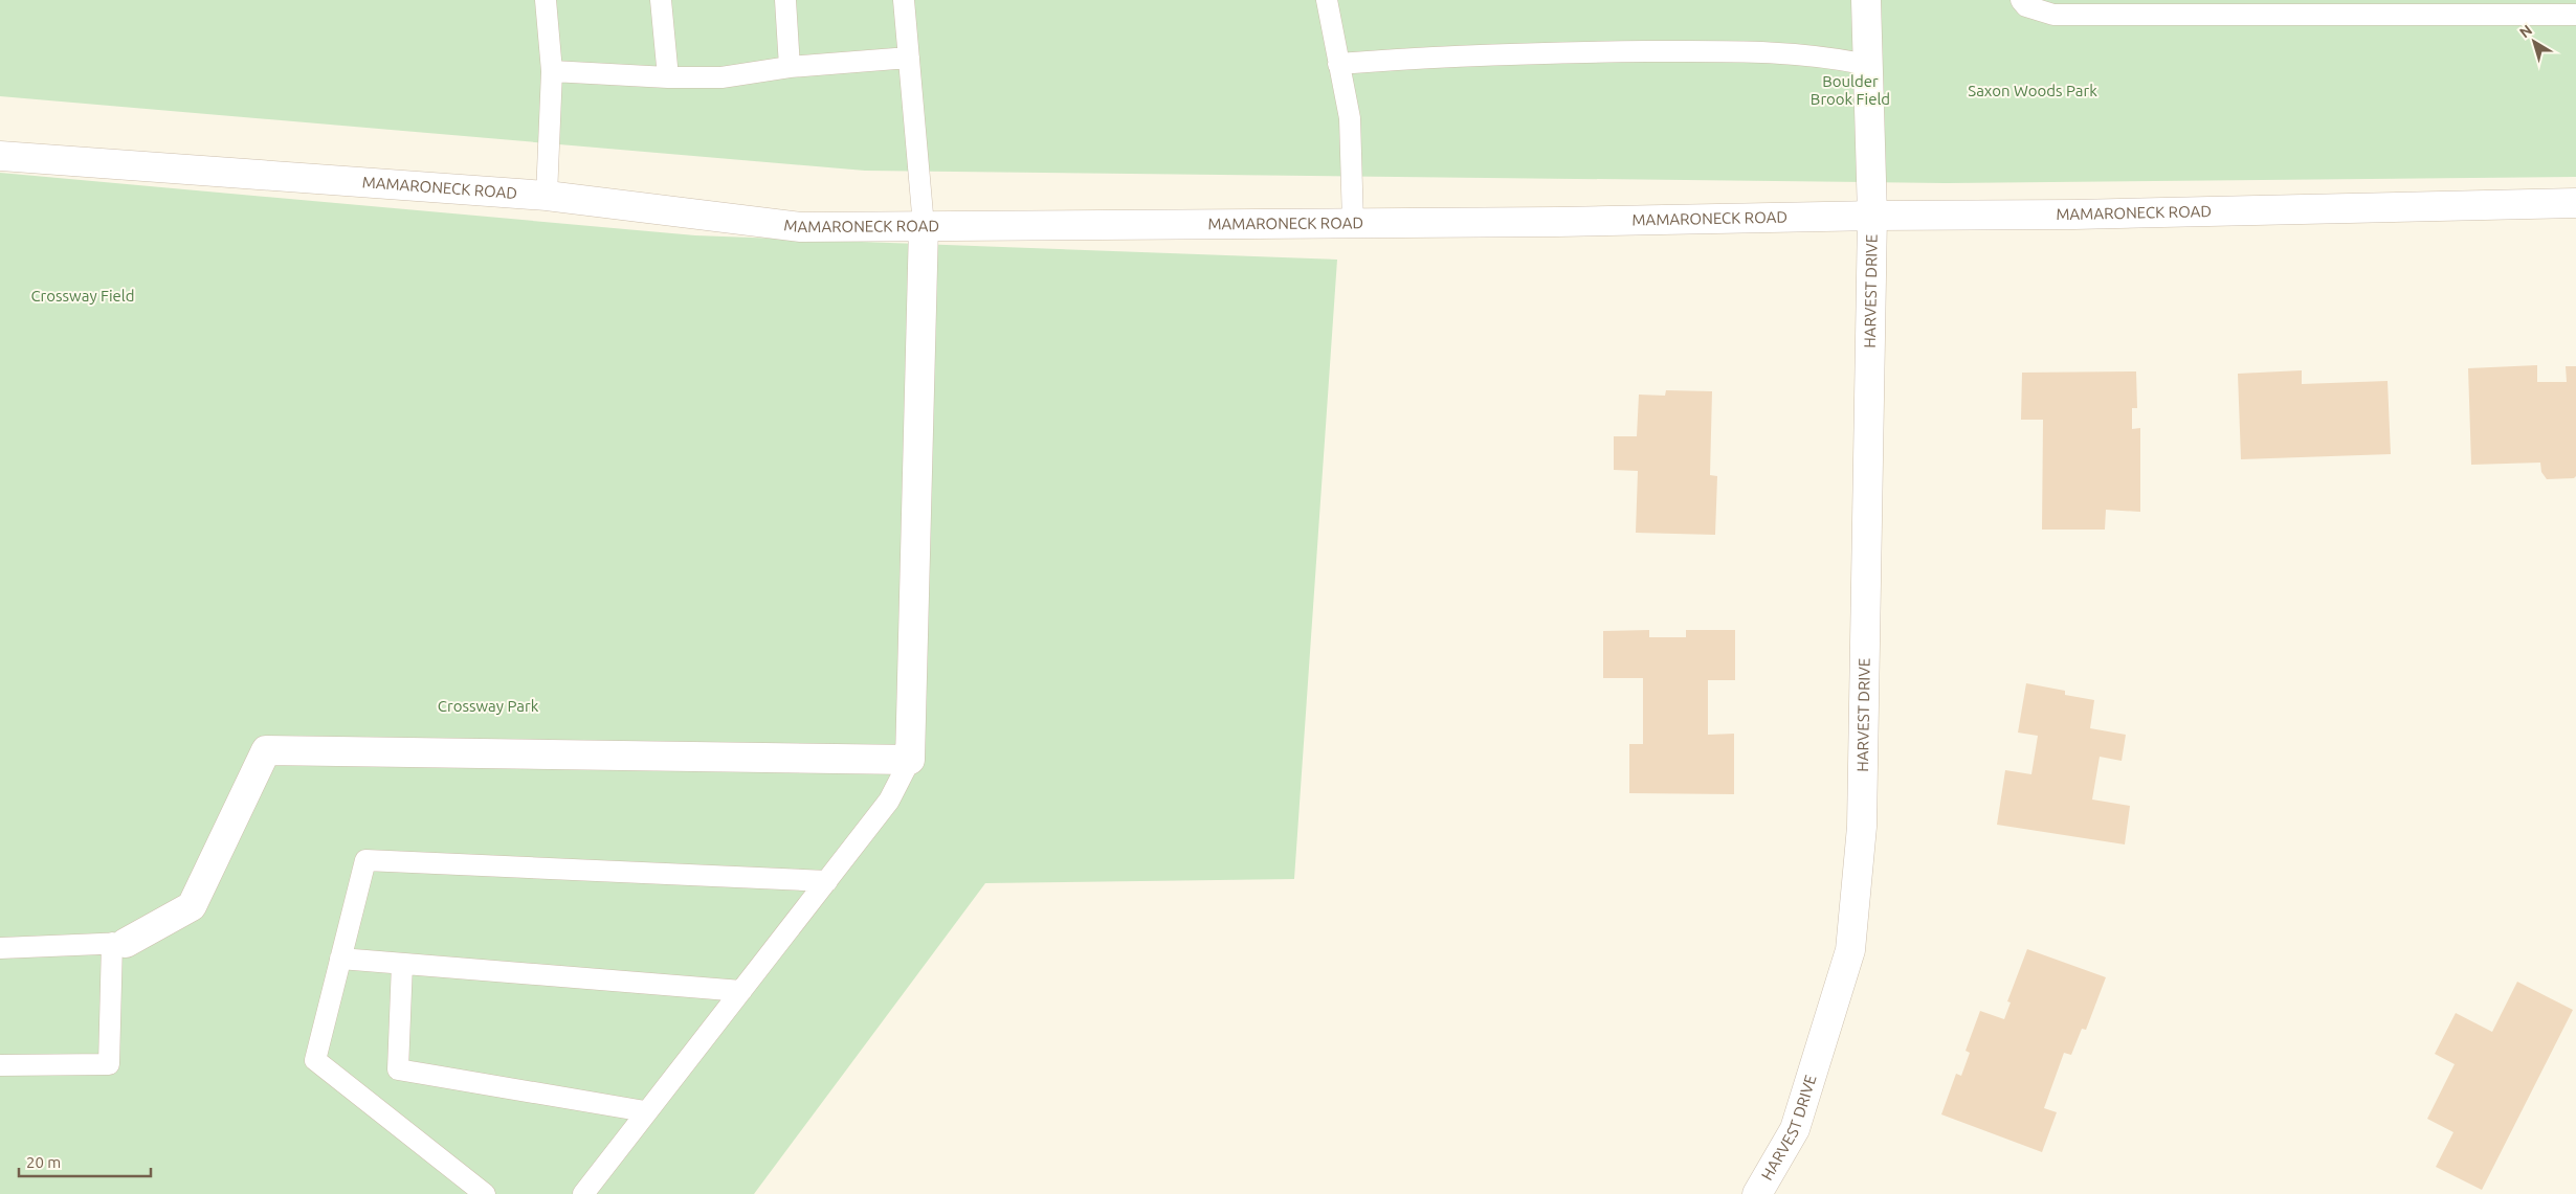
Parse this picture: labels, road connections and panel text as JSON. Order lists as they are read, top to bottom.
{
  "streets": {
    "street": ["MAMARONECK ROAD", "HARVEST DRIVE"]
  },
  "crossings": [
    ["MAMARONECK ROAD", "HARVEST DRIVE"]
  ],
  "parks": [
    "Boulder Brook Field",
    "Saxon Woods Park",
    "Crossway Field",
    "Crossway Park"
  ],
  "scale_bar": "20 m",
  "north": "top left"
}
